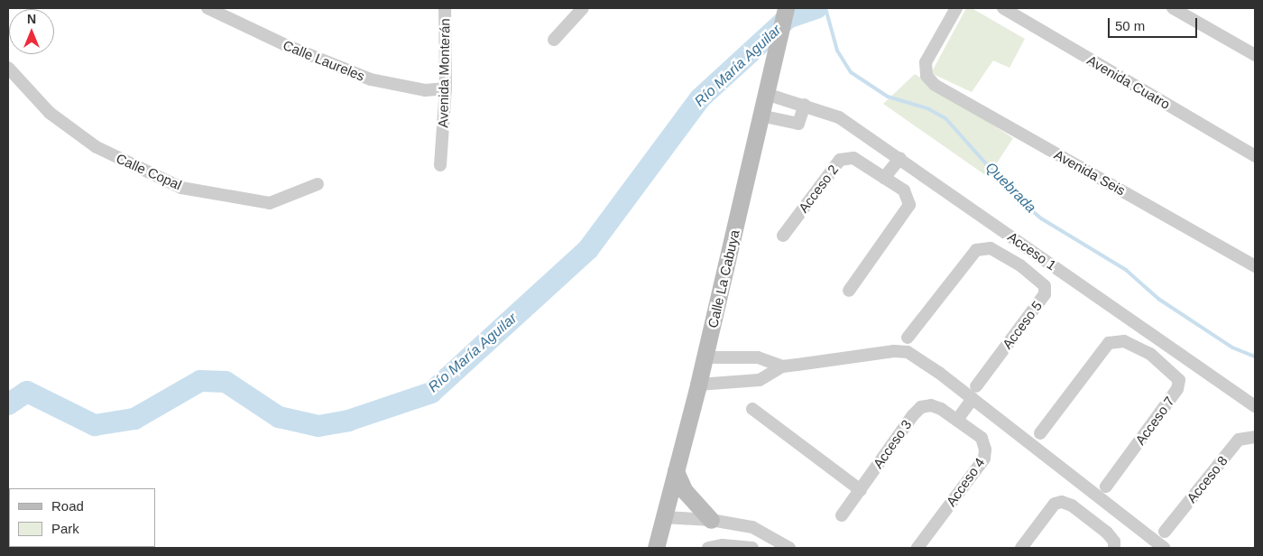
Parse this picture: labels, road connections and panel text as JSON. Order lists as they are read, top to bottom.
{
  "streets": {
    "street": [
      "Calle Laureles",
      "Avenida Monterán",
      "Avenida Cuatro",
      "Calle Copal",
      "Avenida Seis",
      "Acceso 2",
      "Acceso 1",
      "Calle La Cabuya",
      "Acceso 5",
      "Acceso 7",
      "Acceso 3",
      "Acceso 8",
      "Acceso 4"
    ]
  },
  "crossings": [
    ["Calle Laureles", "Avenida Monterán"],
    ["Acceso 1", "Calle La Cabuya"],
    ["Acceso 5", "Acceso 3"],
    ["Acceso 5", "Acceso 4"],
    ["Acceso 3", "Acceso 4"]
  ],
  "water": ["Río María Aguilar", "Quebrada"],
  "legend": ["Road", "Park"],
  "scale_bar": "50 m",
  "north": "top"
}
